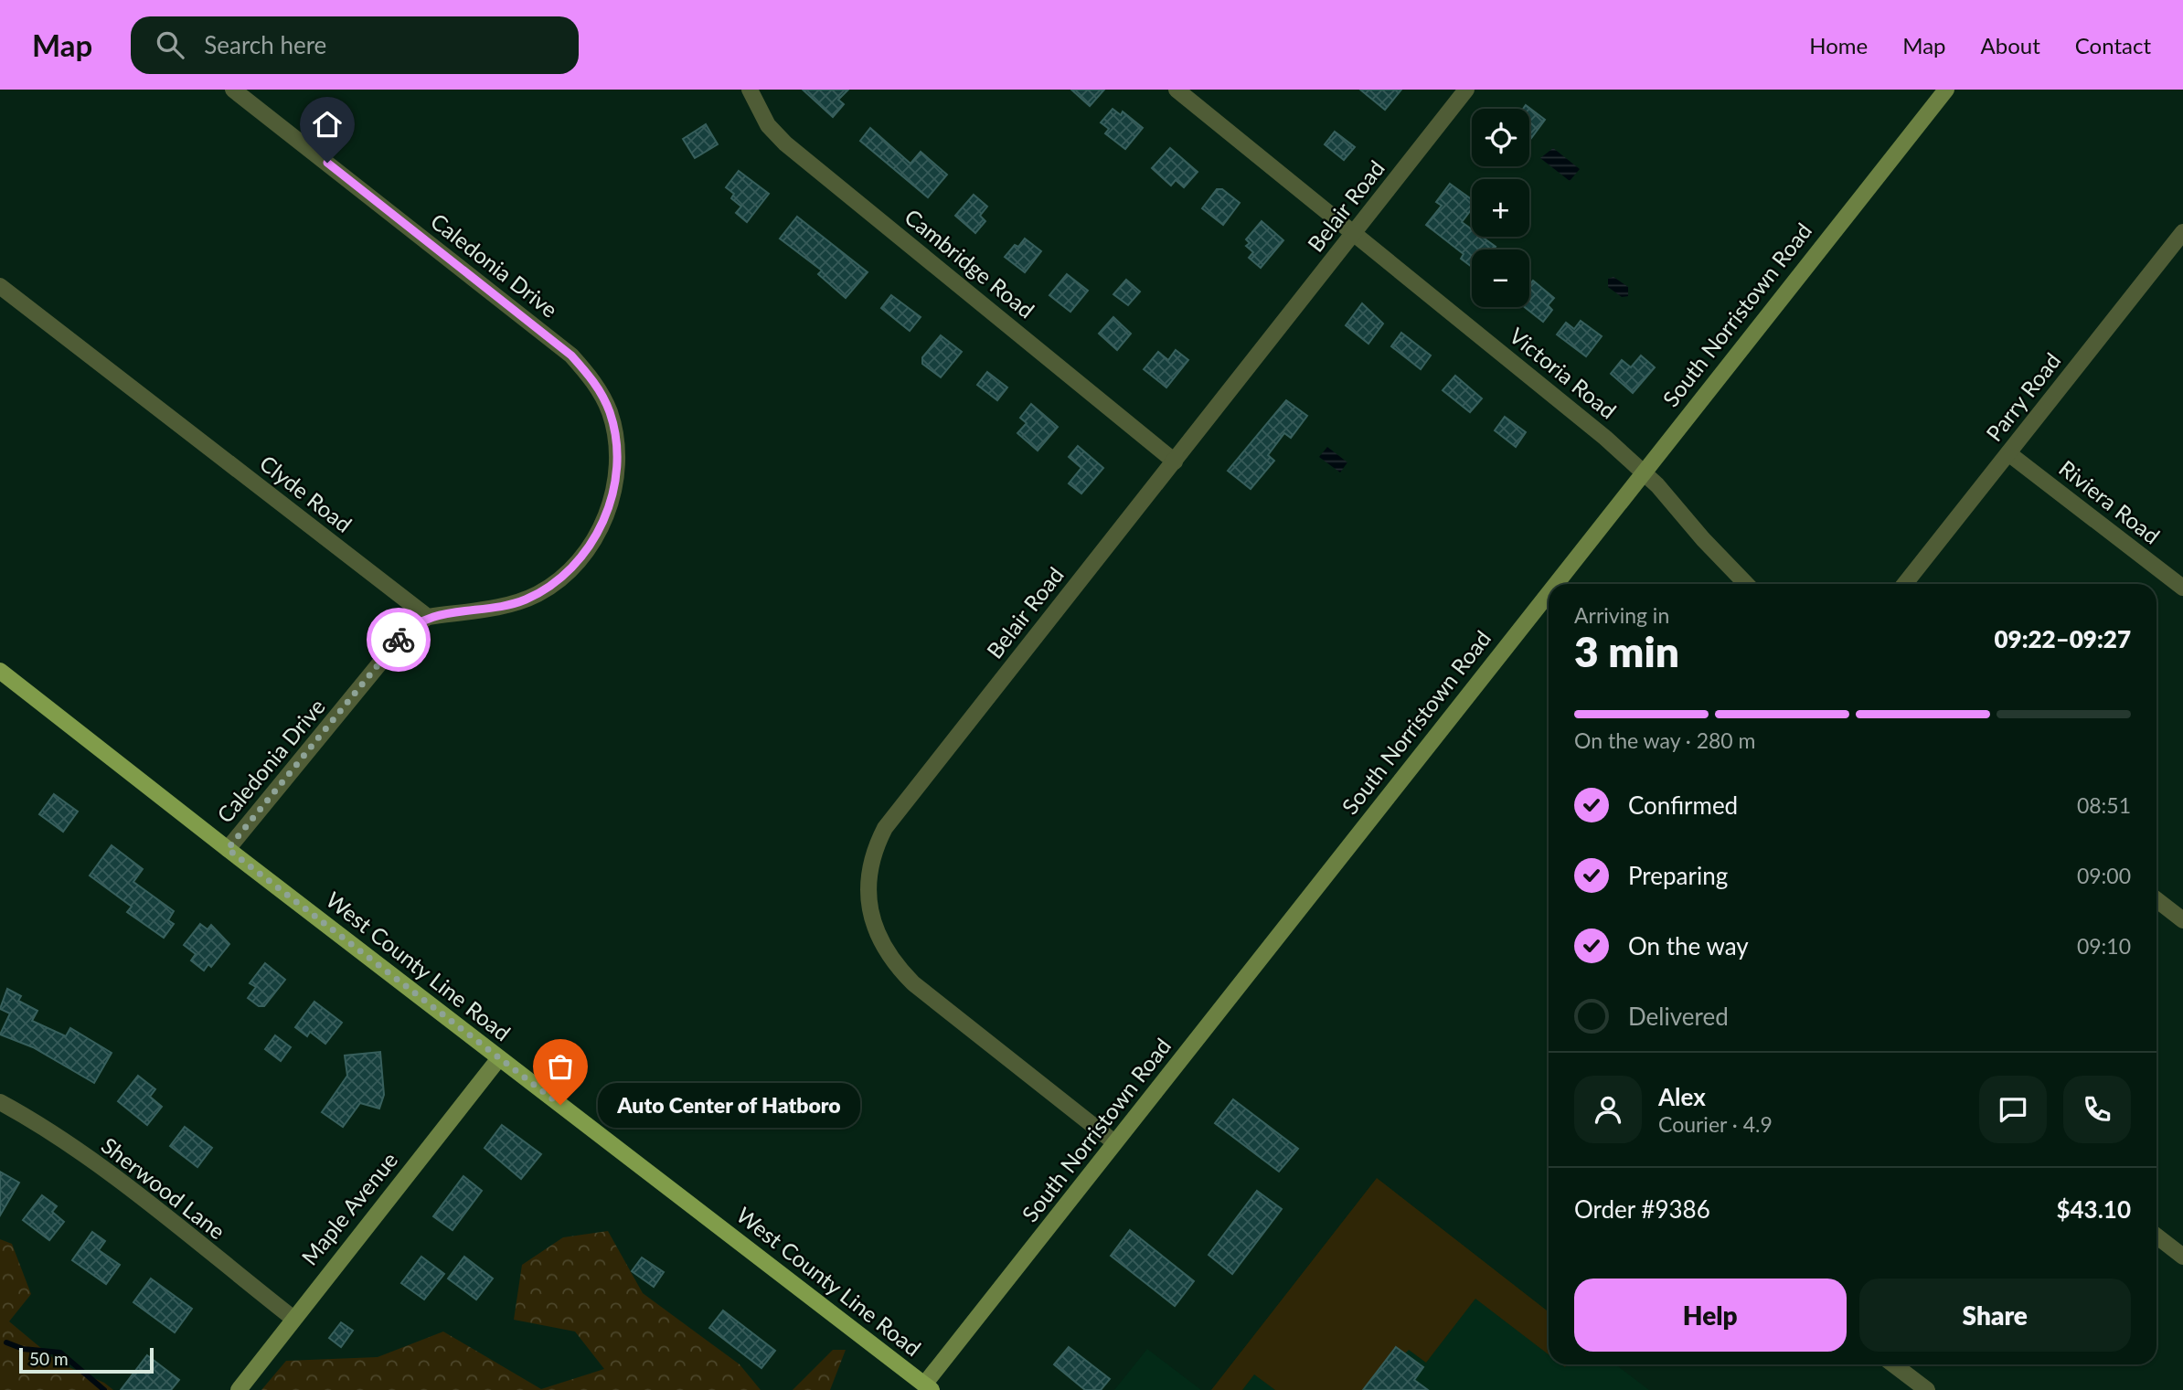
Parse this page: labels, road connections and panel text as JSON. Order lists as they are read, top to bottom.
{
  "streets": {
    "main road": ["West County Line Road"],
    "street": [
      "Belair Road",
      "Cambridge Road",
      "Caledonia Drive",
      "South Norristown Road",
      "Victoria Road",
      "Parry Road",
      "Clyde Road",
      "Riviera Road",
      "Sherwood Lane",
      "Maple Avenue"
    ]
  },
  "crossings": [
    ["Belair Road", "Cambridge Road"],
    ["Belair Road", "South Norristown Road"],
    ["Belair Road", "Victoria Road"],
    ["Caledonia Drive", "Clyde Road"],
    ["Caledonia Drive", "West County Line Road"],
    ["South Norristown Road", "Victoria Road"],
    ["South Norristown Road", "West County Line Road"],
    ["Parry Road", "Riviera Road"],
    ["West County Line Road", "Maple Avenue"],
    ["Sherwood Lane", "Maple Avenue"]
  ],
  "places": ["Auto Center of Hatboro"],
  "scale_bar": "50 m",
  "page": {
    "header": "Map",
    "search": "Search here",
    "nav": [
      "Home",
      "Map",
      "About",
      "Contact"
    ],
    "map_buttons": ["+", "−"],
    "heading": ["3 min", "Arriving in", "09:22–09:27"],
    "panel": [
      "Alex",
      "Courier · 4.9",
      "Order #9386",
      "$43.10"
    ],
    "bar": "On the way · 280 m",
    "list": [
      ["Confirmed", "08:51"],
      ["Preparing", "09:00"],
      ["On the way", "09:10"],
      "Delivered"
    ],
    "bubble": "Auto Center of Hatboro",
    "buttons": ["Help", "Share"],
    "scale": "50 m"
  }
}
